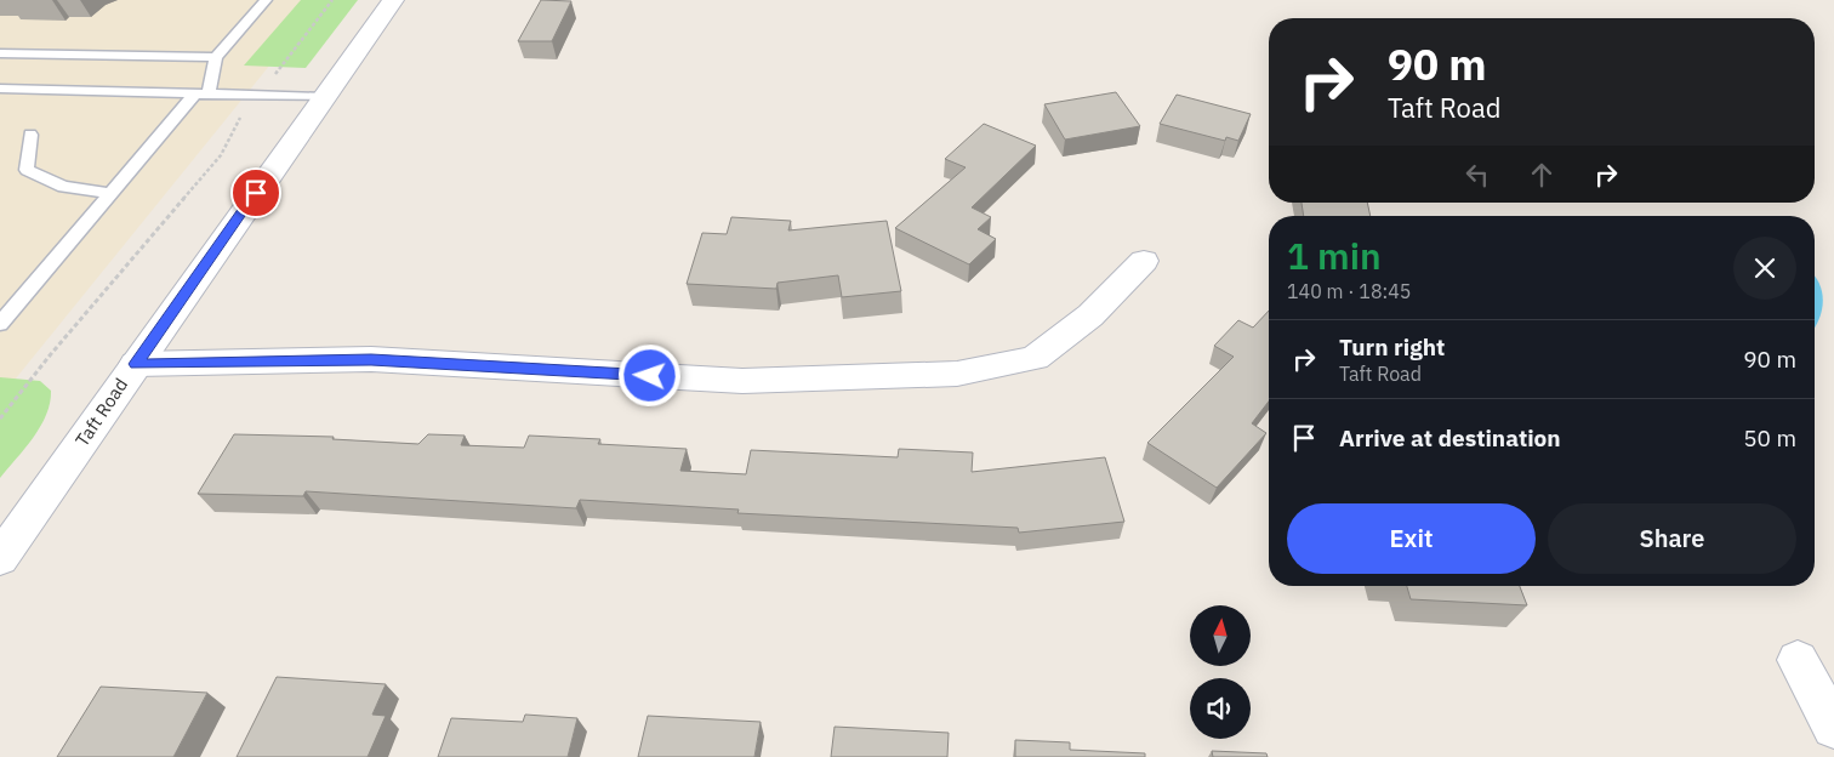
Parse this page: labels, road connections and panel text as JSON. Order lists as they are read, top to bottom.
{
  "streets": {
    "street": ["Taft Road"]
  },
  "north": "top",
  "page": {
    "turn": ["90 m", "Taft Road"],
    "heading": ["1 min", "140 m · 18:45"],
    "list": [
      {
        "name": "Turn right",
        "note": "Taft Road",
        "value": "90 m"
      },
      {
        "name": "Arrive at destination",
        "value": "50 m"
      }
    ],
    "buttons": ["Exit", "Share"]
  }
}
